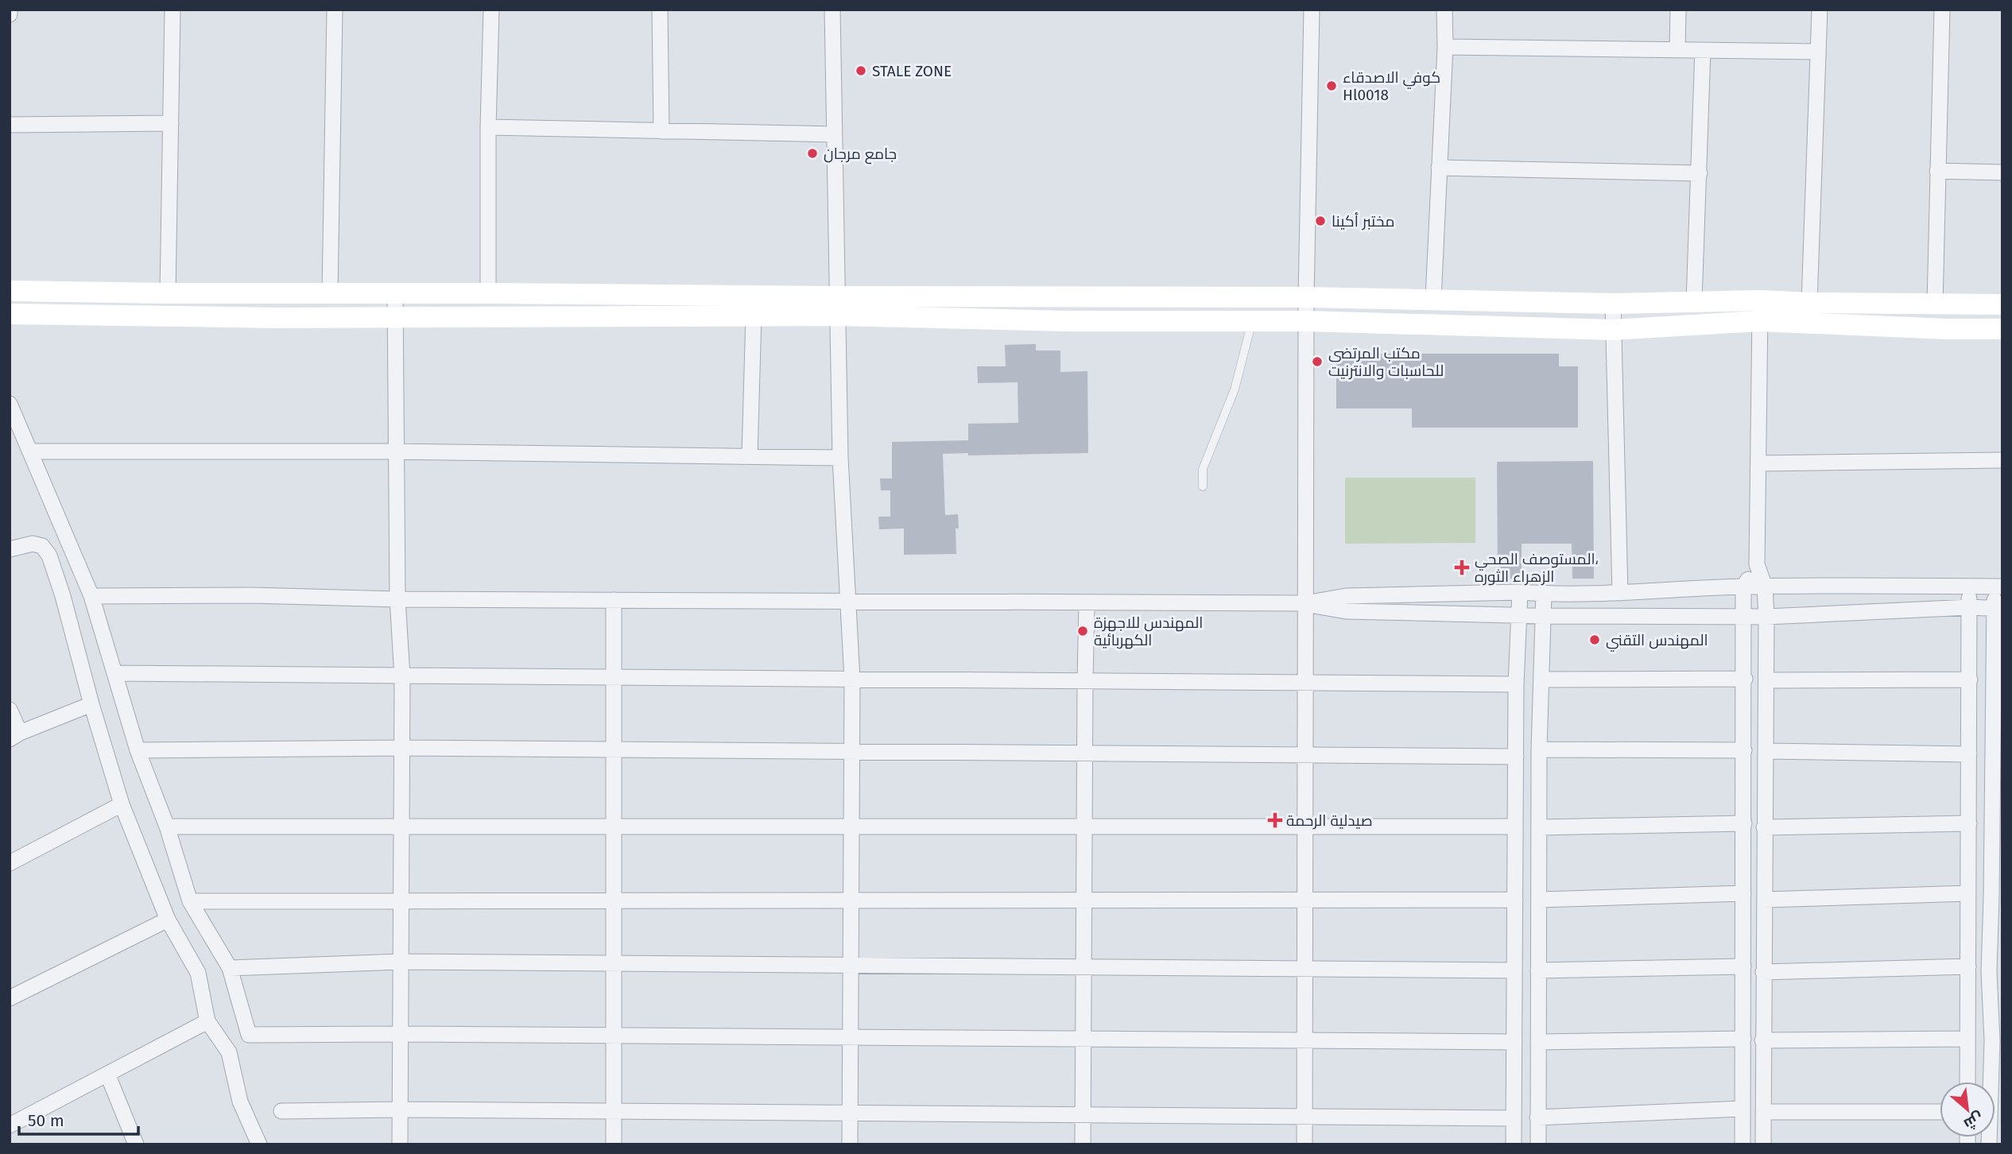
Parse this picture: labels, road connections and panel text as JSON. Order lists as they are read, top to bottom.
{
  "places": {
    "other": [
      "STALE ZONE",
      "كوفي الاصدقاء Hl0018",
      "جامع مرجان",
      "مختبر أكينا",
      "مكتب المرتضى للحاسبات والانترنيت",
      "المهندس للاجهزة الكهربائية",
      "المهندس التقني"
    ],
    "health": ["المستوصف الصحي، الزهراء الثوره", "صيدلية الرحمة"]
  },
  "scale_bar": "50 m",
  "north": "bottom right"
}
